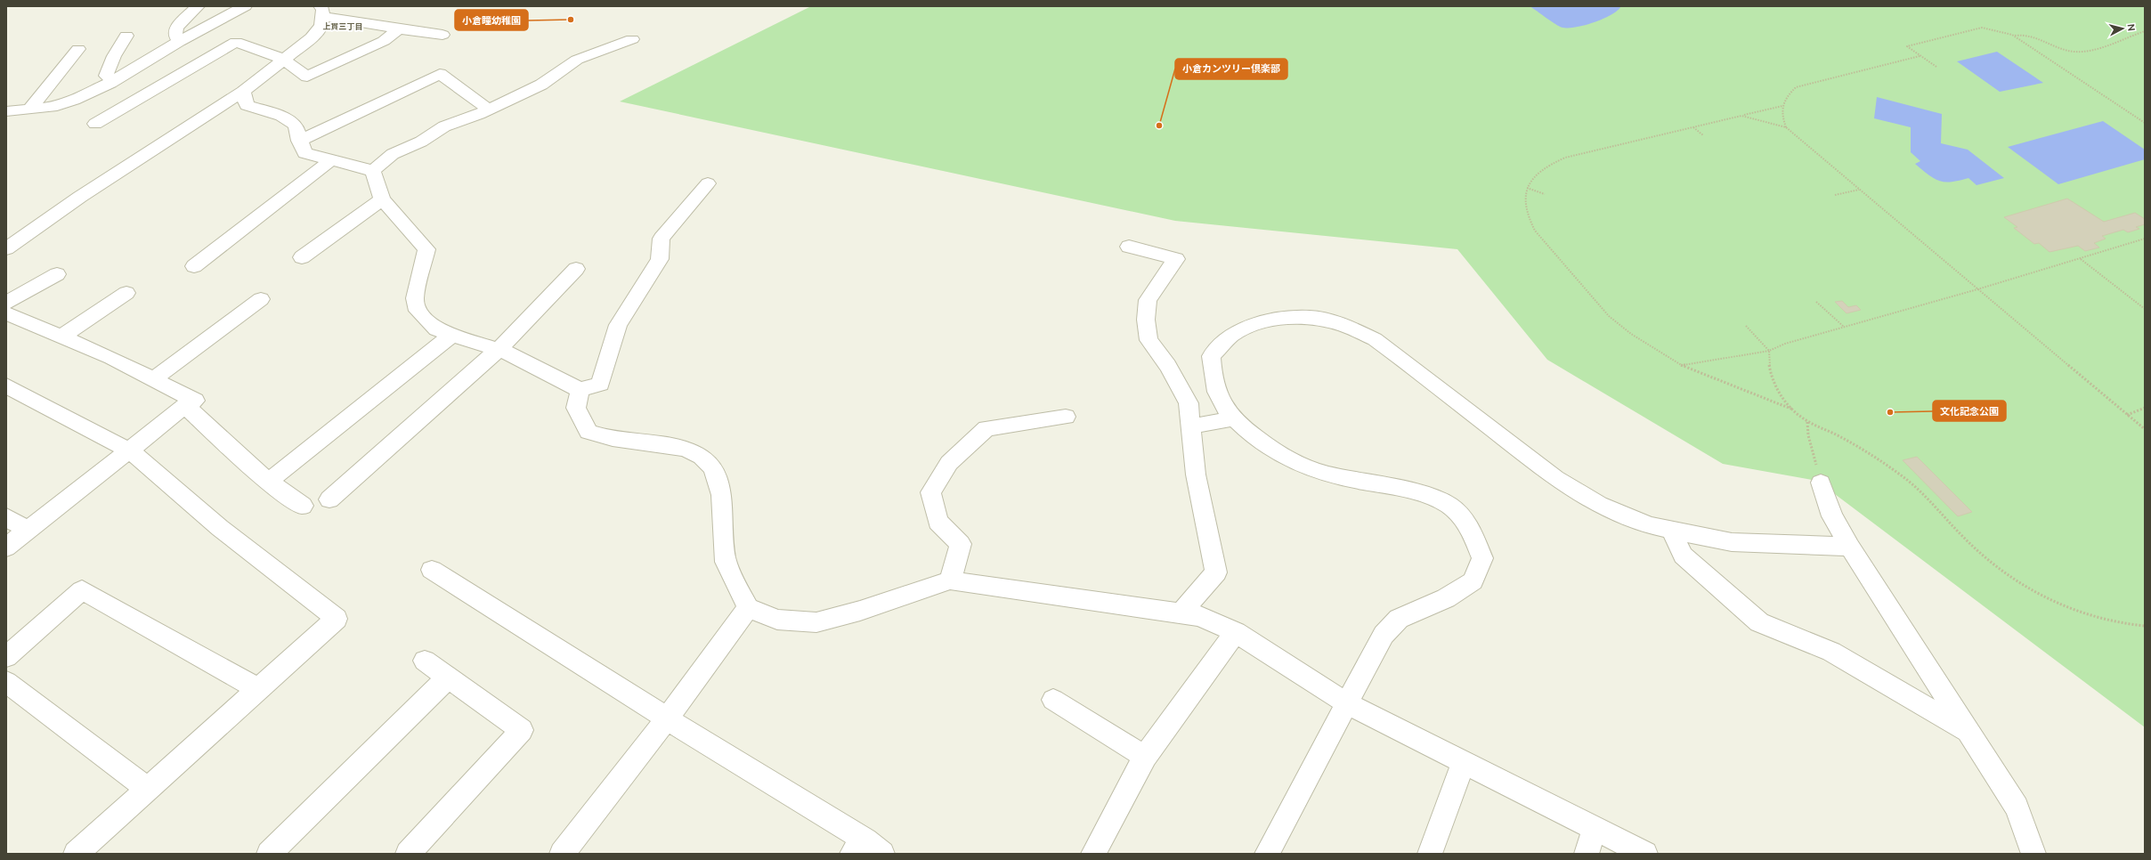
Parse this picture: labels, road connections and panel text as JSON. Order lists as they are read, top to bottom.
{
  "districts": ["上貫三丁目"],
  "places": ["小倉瞳幼稚園", "小倉カンツリー倶楽部", "文化記念公園"],
  "north": "right"
}
